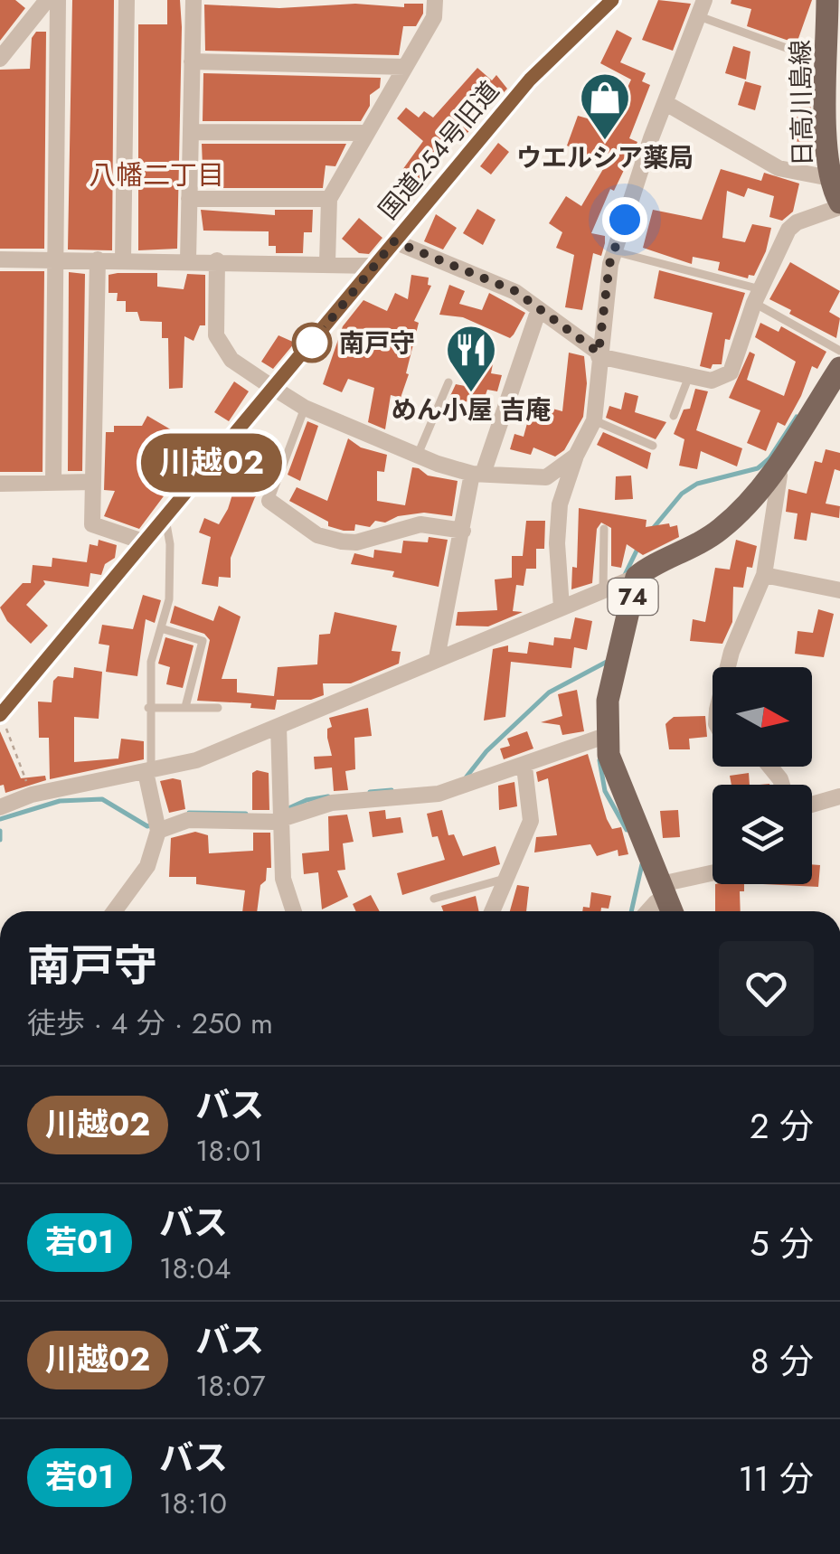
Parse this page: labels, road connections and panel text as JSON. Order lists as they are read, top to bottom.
{
  "streets": {
    "main road": ["日高川島線", "74"],
    "street": ["国道254号旧道"]
  },
  "districts": ["八幡二丁目"],
  "places": {
    "shop": ["ウエルシア薬局"],
    "other": ["南戸守"],
    "restaurant": ["めん小屋 吉庵"]
  },
  "lines": ["bus line 川越02"],
  "north": "right",
  "page": {
    "on_map": "川越02",
    "heading": ["南戸守", "徒歩 · 4 分 · 250 m"],
    "list": [
      {
        "mark": "川越02",
        "name": "バス",
        "note": "18:01",
        "value": "2 分"
      },
      {
        "mark": "若01",
        "name": "バス",
        "note": "18:04",
        "value": "5 分"
      },
      {
        "mark": "川越02",
        "name": "バス",
        "note": "18:07",
        "value": "8 分"
      },
      {
        "mark": "若01",
        "name": "バス",
        "note": "18:10",
        "value": "11 分"
      }
    ]
  }
}
